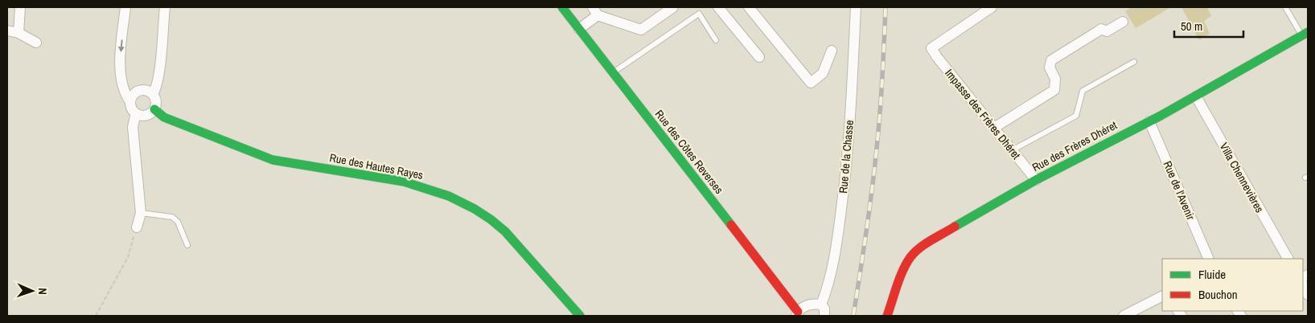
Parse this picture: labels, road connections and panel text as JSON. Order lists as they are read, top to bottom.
{
  "streets": {
    "street": [
      "Impasse des Frères Dhéret",
      "Rue des Frères Dhéret",
      "Rue des Côtes Reverses",
      "Rue de la Chasse",
      "Rue des Hautes Rayes",
      "Villa Chennevières",
      "Rue de l'Avenir"
    ]
  },
  "crossings": [
    ["Impasse des Frères Dhéret", "Rue des Frères Dhéret"],
    ["Rue des Frères Dhéret", "Villa Chennevières"],
    ["Rue des Frères Dhéret", "Rue de l'Avenir"]
  ],
  "legend": ["Fluide", "Bouchon"],
  "scale_bar": "50 m",
  "north": "right"
}
